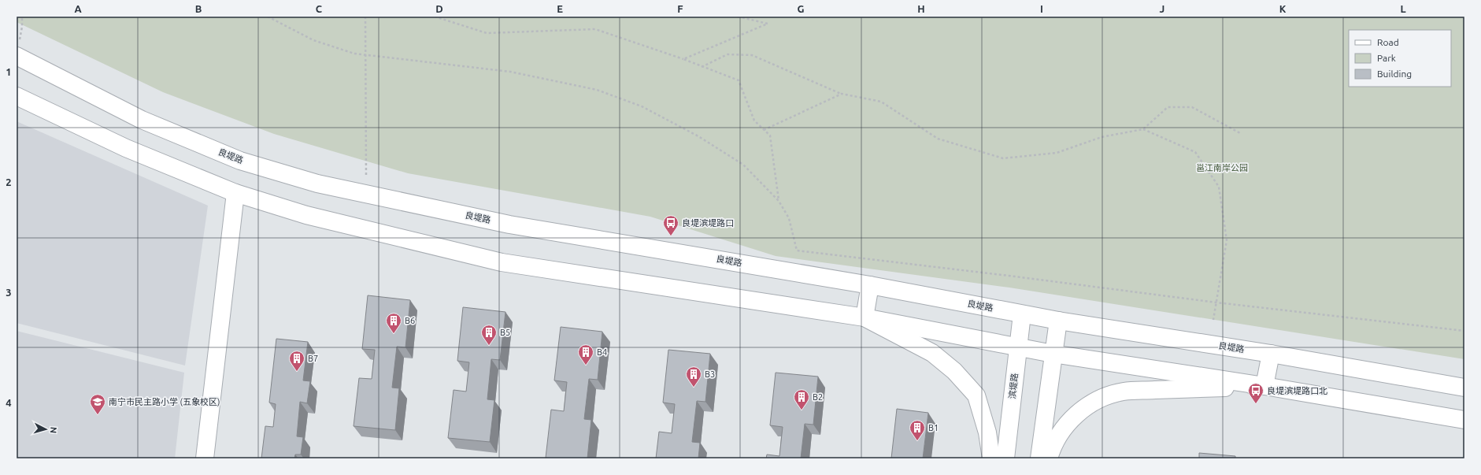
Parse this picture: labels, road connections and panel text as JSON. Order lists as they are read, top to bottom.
{
  "streets": {
    "main road": ["良堤路", "滨堤路"]
  },
  "crossings": [
    ["良堤路", "滨堤路"]
  ],
  "parks": ["邕江南岸公园"],
  "places": {
    "bus stop": ["良堤滨堤路口", "良堤滨堤路口北"],
    "building": [
      "B6",
      "B5",
      "B4",
      "B7",
      "B3",
      "B2",
      "B1"
    ],
    "school or university": ["南宁市民主路小学 (五象校区)"]
  },
  "legend": ["Road", "Park", "Building"],
  "north": "right",
  "grid": {
    "columns": [
      "A",
      "B",
      "C",
      "D",
      "E",
      "F",
      "G",
      "H",
      "I",
      "J",
      "K",
      "L"
    ],
    "rows": [
      "1",
      "2",
      "3",
      "4"
    ]
  }
}
